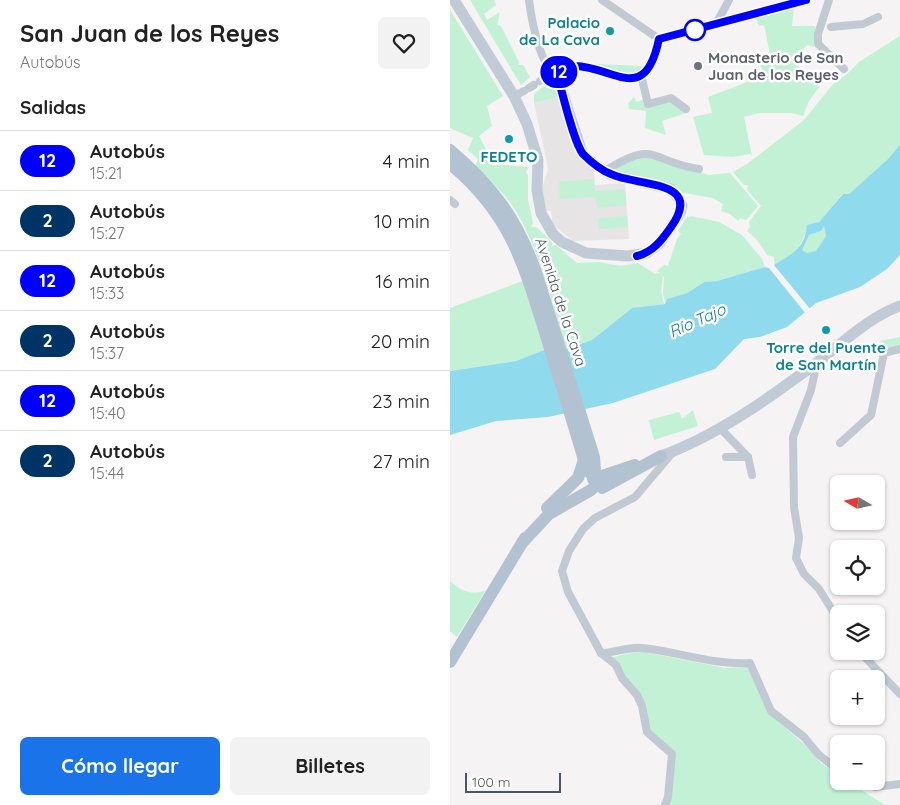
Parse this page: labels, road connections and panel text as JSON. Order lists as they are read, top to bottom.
{
  "streets": {
    "main road": ["Avenida de la Cava"]
  },
  "water": ["Río Tajo"],
  "places": [
    "Palacio de La Cava",
    "Monasterio de San Juan de los Reyes",
    "FEDETO",
    "Torre del Puente de San Martín"
  ],
  "lines": ["bus line 12"],
  "scale_bar": "100 m",
  "north": "left",
  "page": {
    "heading": [
      ["San Juan de los Reyes", "Autobús"],
      "Salidas"
    ],
    "on_map": "12",
    "list": [
      {
        "mark": "12",
        "name": "Autobús",
        "note": "15:21",
        "value": "4 min"
      },
      {
        "mark": "2",
        "name": "Autobús",
        "note": "15:27",
        "value": "10 min"
      },
      {
        "mark": "12",
        "name": "Autobús",
        "note": "15:33",
        "value": "16 min"
      },
      {
        "mark": "2",
        "name": "Autobús",
        "note": "15:37",
        "value": "20 min"
      },
      {
        "mark": "12",
        "name": "Autobús",
        "note": "15:40",
        "value": "23 min"
      },
      {
        "mark": "2",
        "name": "Autobús",
        "note": "15:44",
        "value": "27 min"
      }
    ],
    "map_buttons": ["+", "−"],
    "buttons": ["Cómo llegar", "Billetes"],
    "scale": "100 m"
  }
}
